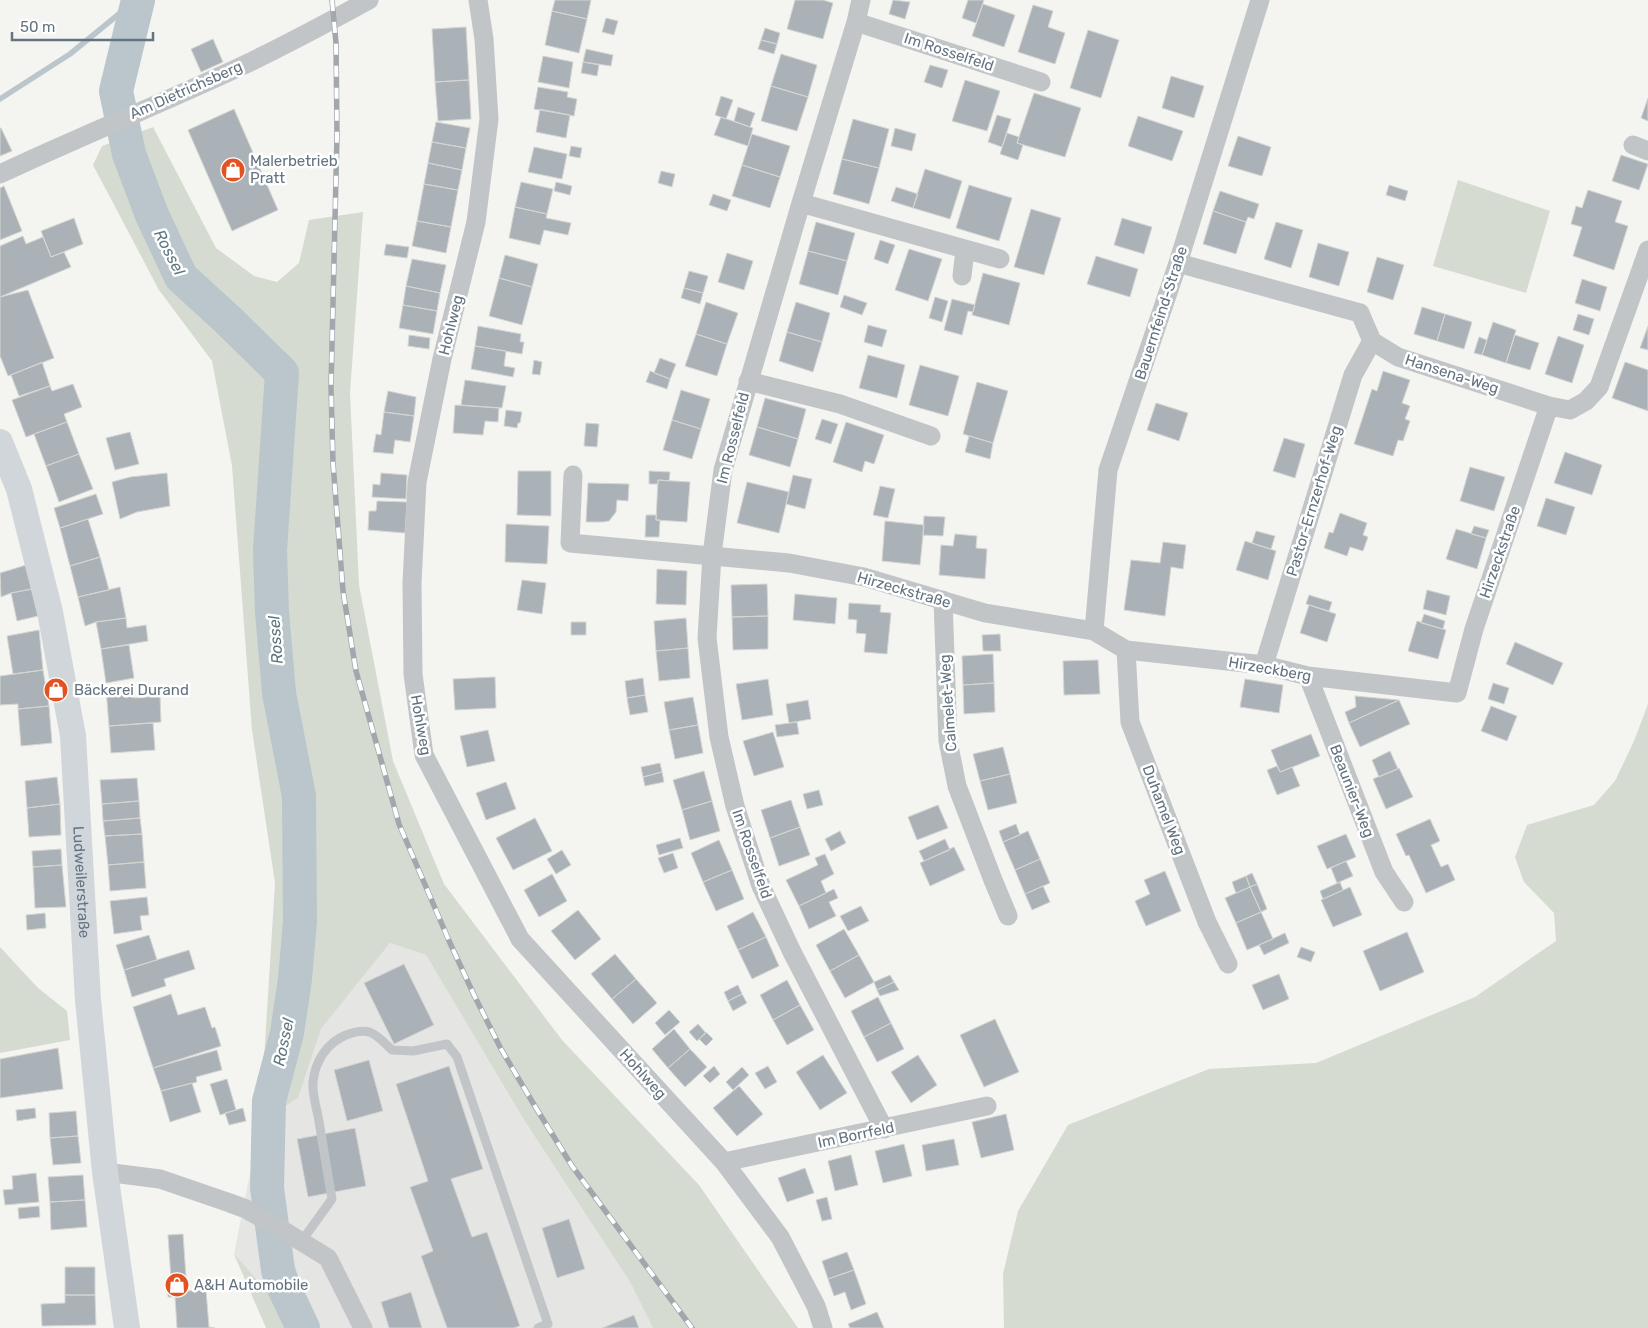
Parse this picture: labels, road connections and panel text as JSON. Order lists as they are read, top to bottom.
{
  "streets": {
    "main road": ["Ludweilerstraße"],
    "street": [
      "Im Rosselfeld",
      "Am Dietrichsberg",
      "Bauernfeind-Straße",
      "Hohlweg",
      "Hansena-Weg",
      "Pastor-Ernzerhof-Weg",
      "Hirzeckstraße",
      "Hirzeckberg",
      "Calmelet-Weg",
      "Beaunier-Weg",
      "Duhamel Weg",
      "Im Borrfeld"
    ]
  },
  "crossings": [
    ["Im Rosselfeld", "Hirzeckstraße"],
    ["Im Rosselfeld", "Im Borrfeld"],
    ["Bauernfeind-Straße", "Hirzeckstraße"],
    ["Bauernfeind-Straße", "Hirzeckberg"],
    ["Hohlweg", "Im Borrfeld"],
    ["Hansena-Weg", "Pastor-Ernzerhof-Weg"],
    ["Hansena-Weg", "Hirzeckstraße"],
    ["Pastor-Ernzerhof-Weg", "Hirzeckberg"],
    ["Hirzeckstraße", "Hirzeckberg"],
    ["Hirzeckstraße", "Calmelet-Weg"],
    ["Hirzeckberg", "Beaunier-Weg"],
    ["Hirzeckberg", "Duhamel Weg"]
  ],
  "water": ["Rossel"],
  "places": {
    "shop": ["Malerbetrieb Pratt", "Bäckerei Durand", "A&H Automobile"]
  },
  "scale_bar": "50 m"
}
